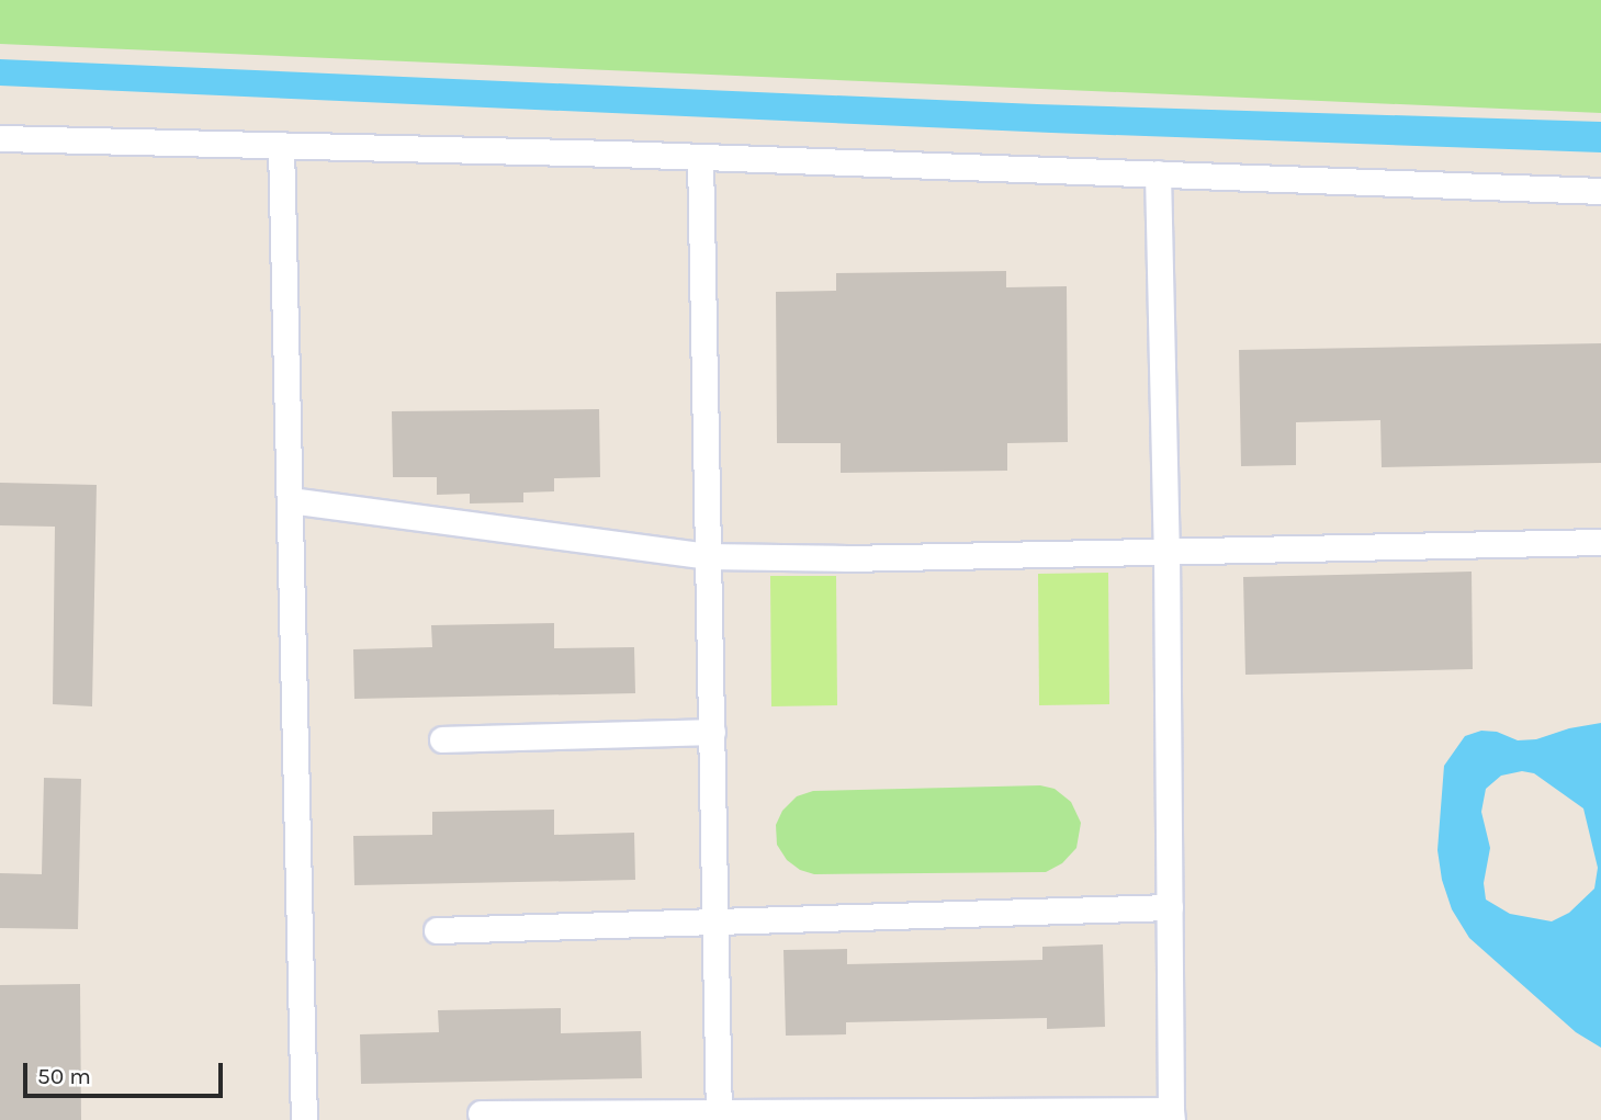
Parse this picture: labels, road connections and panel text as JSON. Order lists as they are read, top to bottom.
{
  "scale_bar": "50 m"
}
